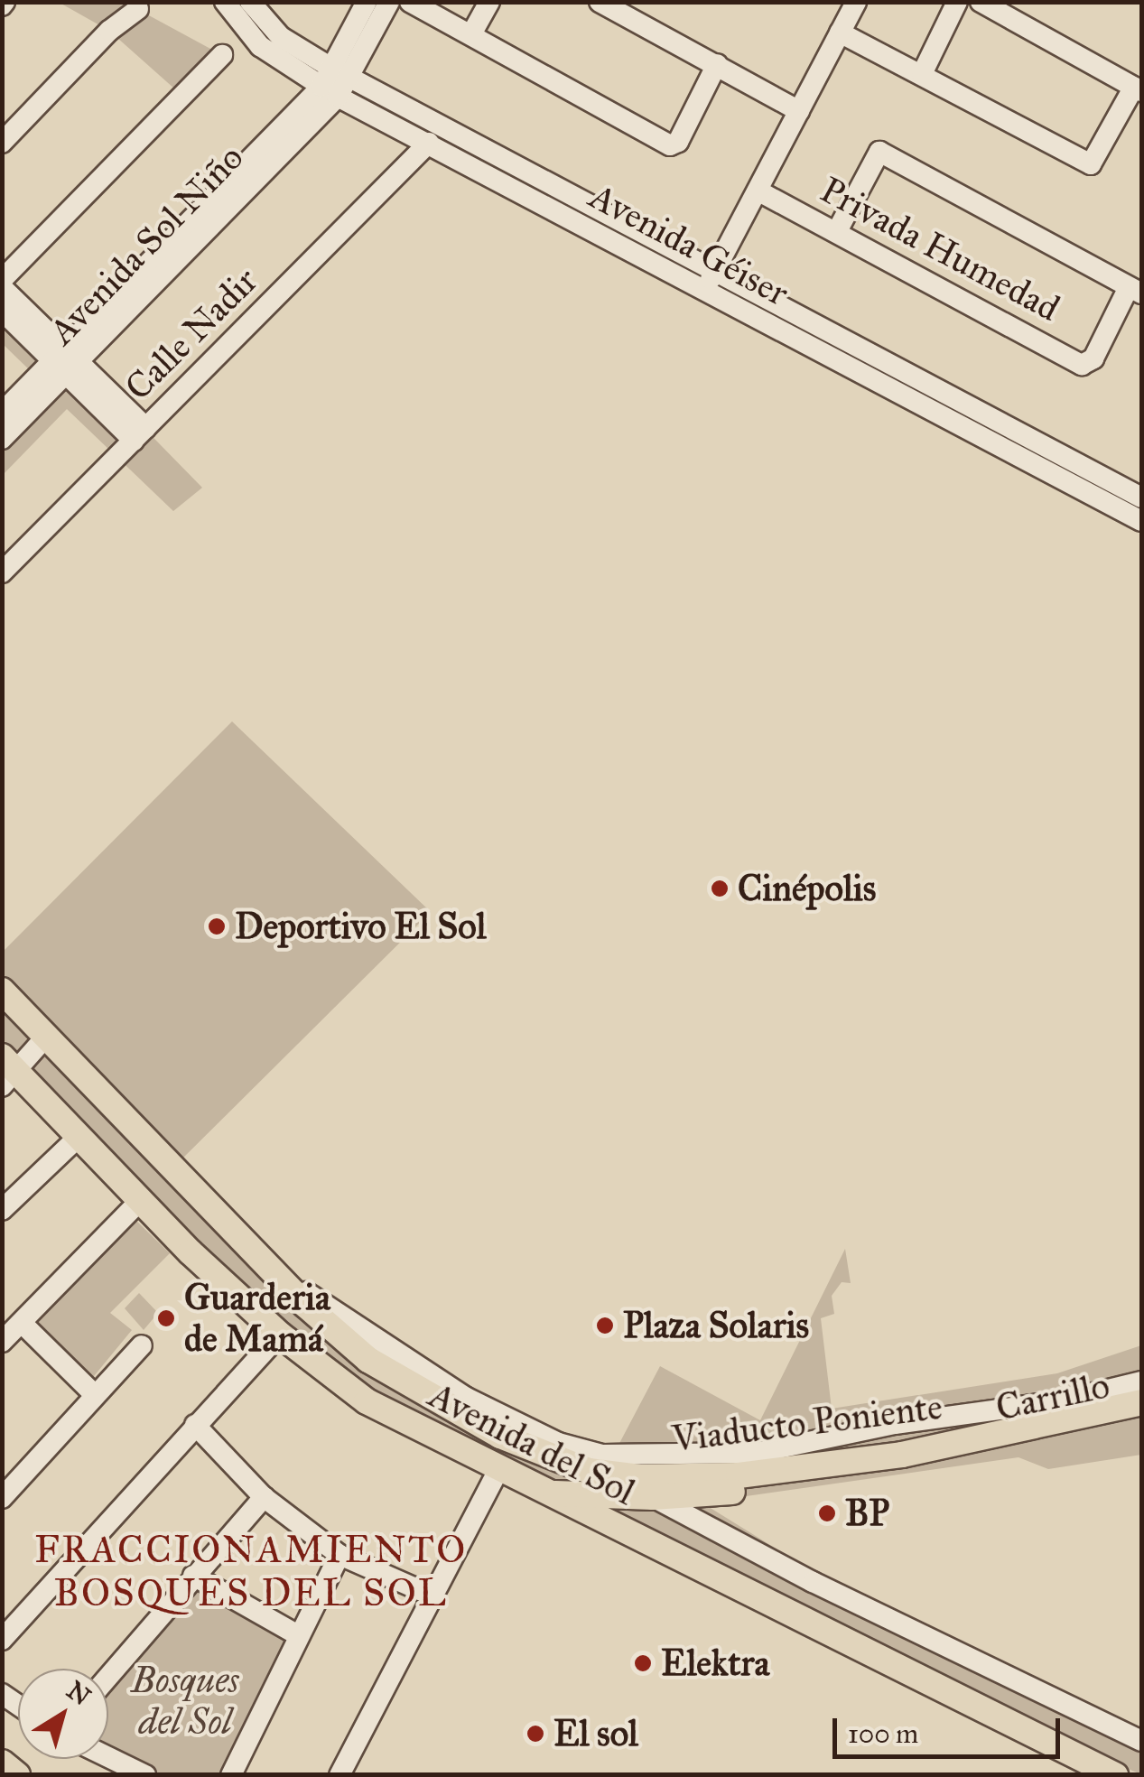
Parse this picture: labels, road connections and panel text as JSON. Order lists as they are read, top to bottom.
{
  "streets": {
    "main road": ["Carrillo", "Viaducto Poniente", "Avenida del Sol"],
    "street": [
      "Avenida Sol Niño",
      "Avenida Géiser",
      "Privada Humedad",
      "Calle Nadir"
    ]
  },
  "crossings": [
    ["Avenida Sol Niño", "Avenida Géiser"],
    ["Avenida Géiser", "Calle Nadir"],
    ["Carrillo", "Avenida del Sol"],
    ["Viaducto Poniente", "Avenida del Sol"]
  ],
  "districts": ["FRACCIONAMIENTO BOSQUES DEL SOL"],
  "parks": ["Bosques del Sol"],
  "places": [
    "Cinépolis",
    "Deportivo El Sol",
    "Guarderia de Mamá",
    "Plaza Solaris",
    "BP",
    "Elektra",
    "El sol"
  ],
  "scale_bar": "100 m",
  "north": "top right"
}
